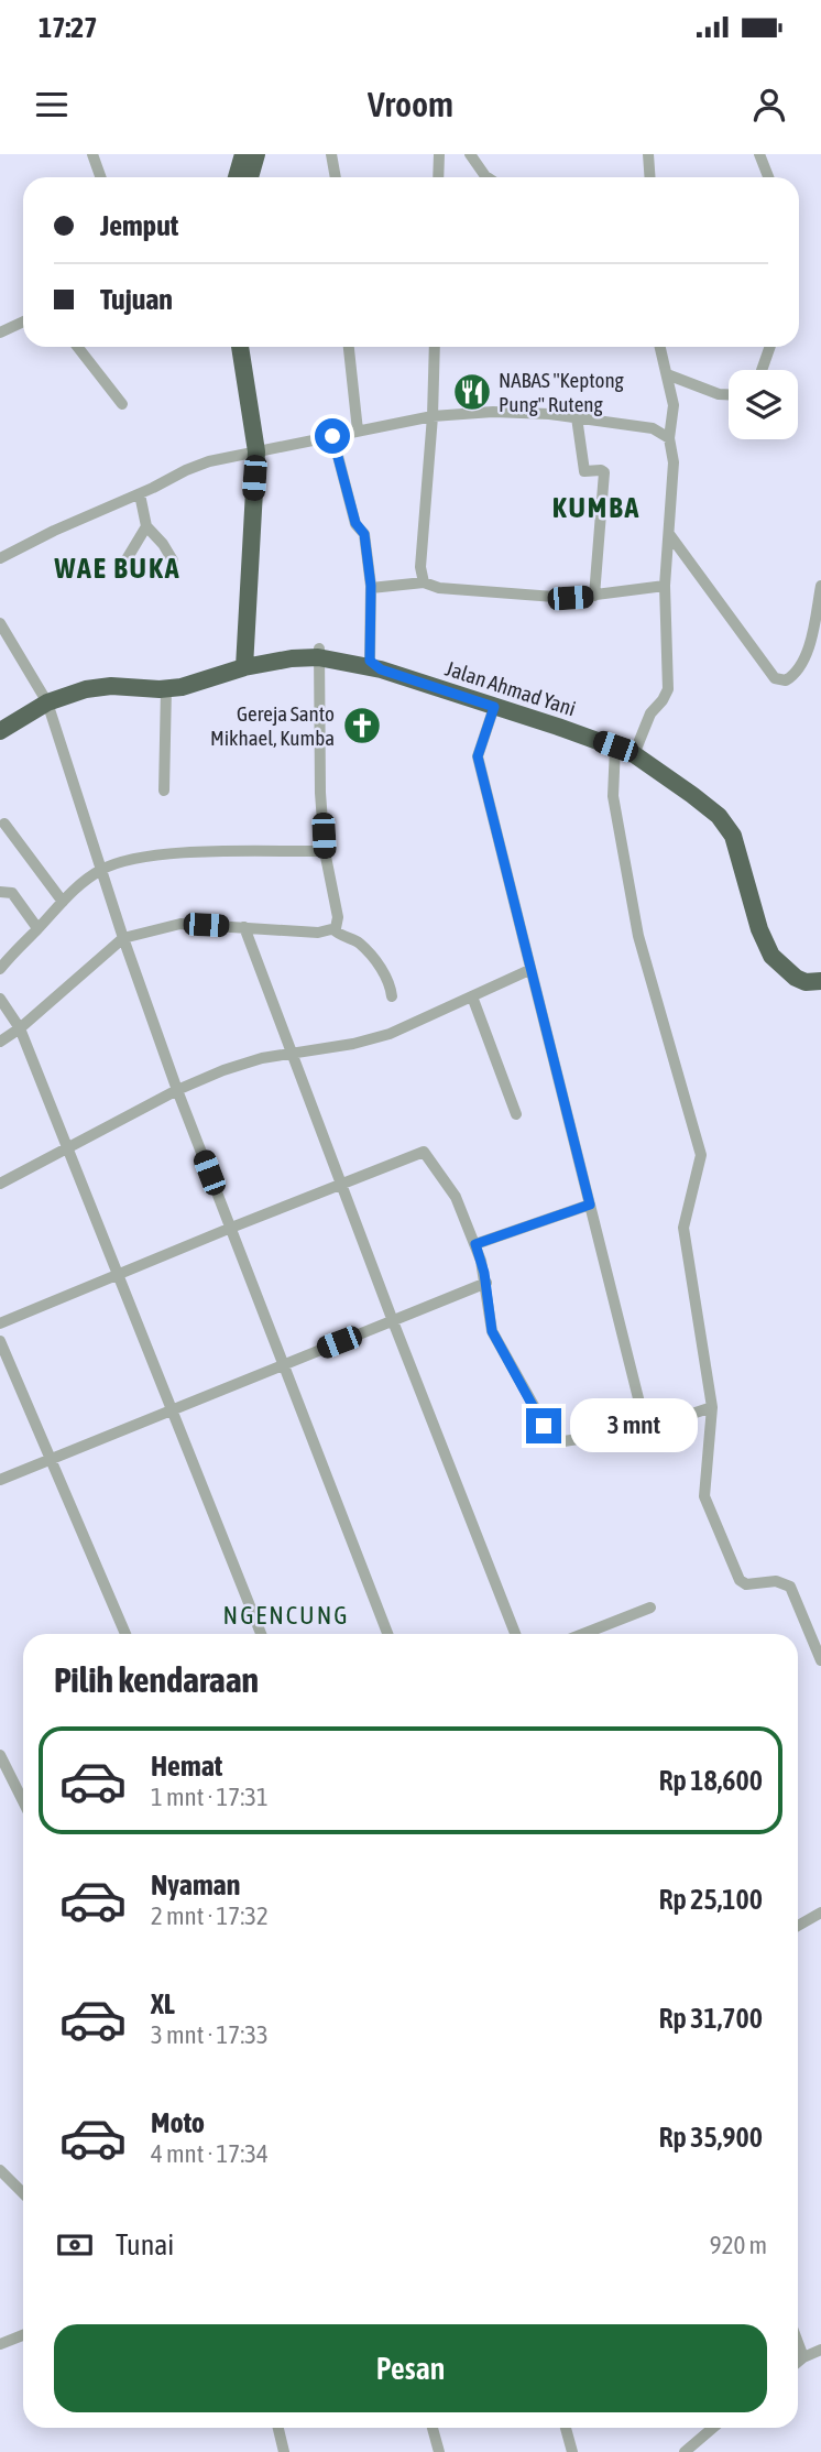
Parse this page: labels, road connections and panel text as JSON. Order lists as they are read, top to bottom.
{
  "streets": {
    "highway": ["Jalan Ahmad Yani"]
  },
  "districts": ["KUMBA", "WAE BUKA", "NGENCUNG"],
  "places": {
    "restaurant": ["NABAS \"Keptong Pung\" Ruteng"],
    "church": ["Gereja Santo Mikhael, Kumba"]
  },
  "page": {
    "status": "17:27",
    "header": "Vroom",
    "banner": ["Jemput", "Tujuan"],
    "bubble": "3 mnt",
    "heading": "Pilih kendaraan",
    "list": [
      {
        "name": "Hemat",
        "note": "1 mnt · 17:31",
        "value": "Rp 18,600"
      },
      {
        "name": "Nyaman",
        "note": "2 mnt · 17:32",
        "value": "Rp 25,100"
      },
      {
        "name": "XL",
        "note": "3 mnt · 17:33",
        "value": "Rp 31,700"
      },
      {
        "name": "Moto",
        "note": "4 mnt · 17:34",
        "value": "Rp 35,900"
      }
    ],
    "pay": ["Tunai", "920 m"],
    "buttons": "Pesan"
  }
}
